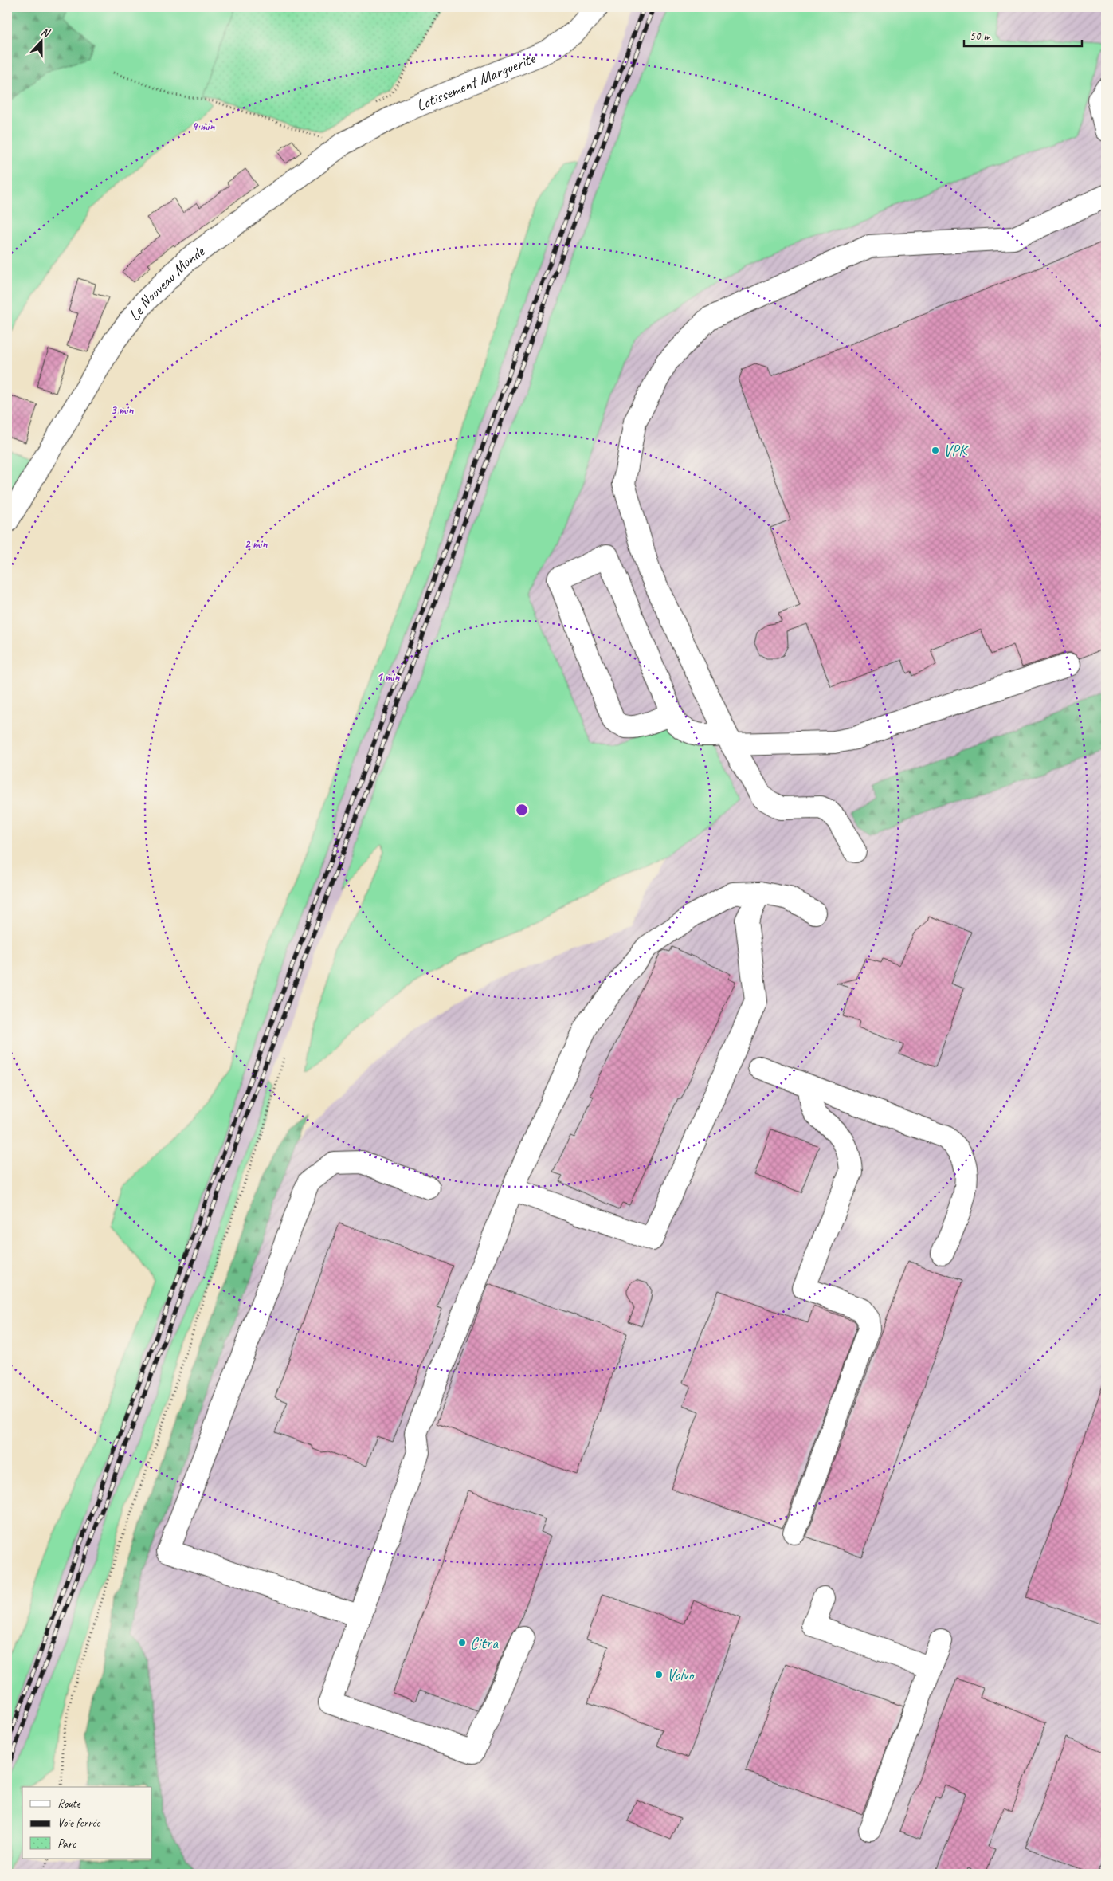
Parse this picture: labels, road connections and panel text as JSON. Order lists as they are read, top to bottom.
{
  "streets": {
    "street": ["Lotissement Marguerite", "Le Nouveau Monde"]
  },
  "crossings": [
    ["Lotissement Marguerite", "Le Nouveau Monde"]
  ],
  "places": ["VPK", "Citra", "Volvo"],
  "legend": ["Route", "Voie ferrée", "Parc"],
  "scale_bar": "50 m",
  "north": "top",
  "rings": [
    "4 min",
    "3 min",
    "2 min",
    "1 min"
  ]
}
